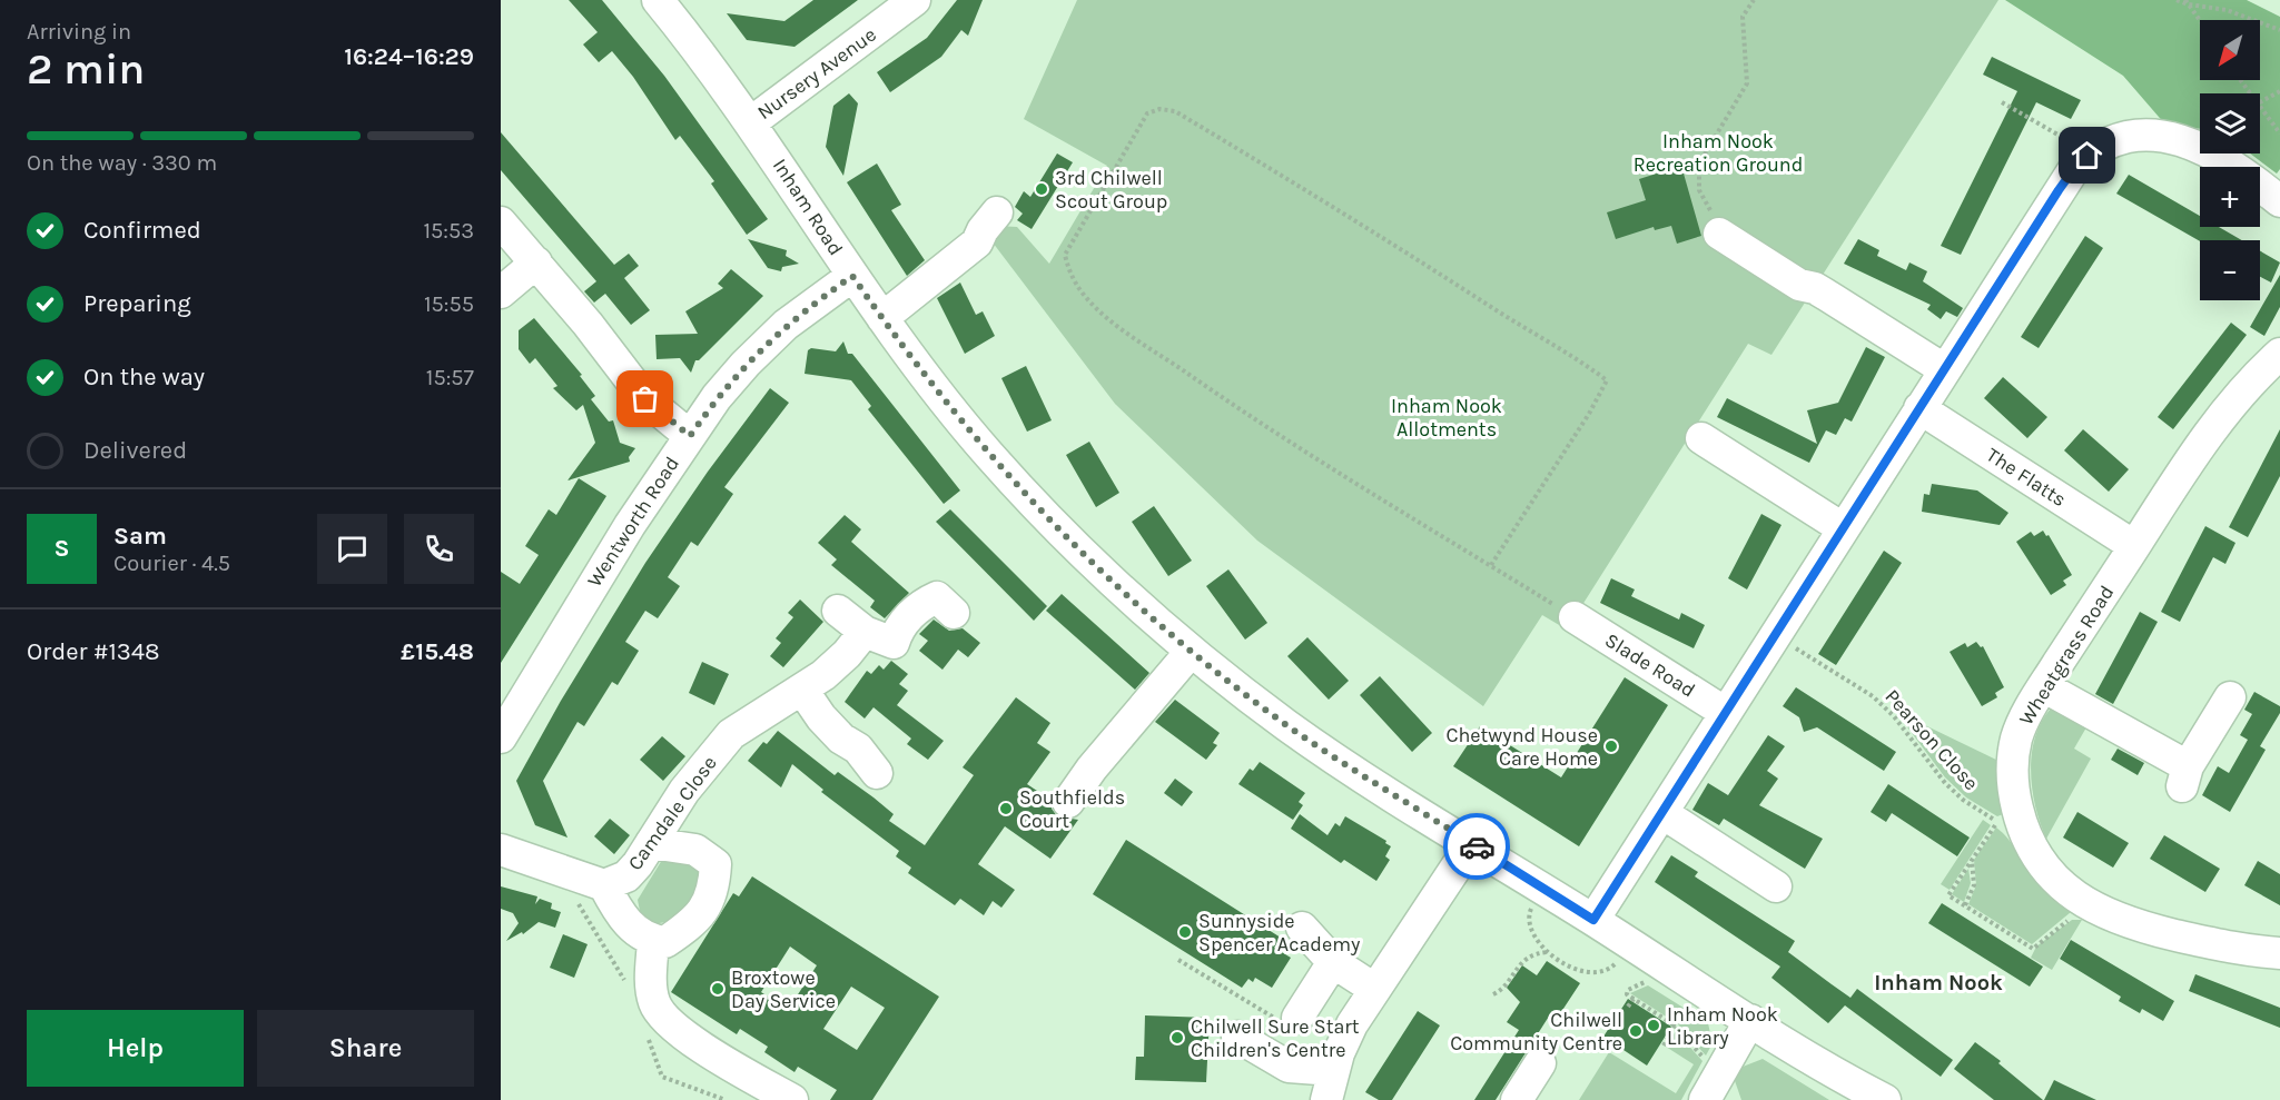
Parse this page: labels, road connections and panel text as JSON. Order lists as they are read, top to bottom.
{
  "streets": {
    "street": [
      "Nursery Avenue",
      "Inham Road",
      "The Flatts",
      "Wentworth Road",
      "Wheatgrass Road",
      "Slade Road",
      "Camdale Close"
    ],
    "path": ["Pearson Close"]
  },
  "crossings": [
    ["Nursery Avenue", "Inham Road"],
    ["Inham Road", "Wentworth Road"],
    ["The Flatts", "Wheatgrass Road"]
  ],
  "districts": ["Inham Nook"],
  "parks": ["Inham Nook Recreation Ground", "Inham Nook Allotments"],
  "places": [
    "3rd Chilwell Scout Group",
    "Chetwynd House Care Home",
    "Southfields Court",
    "Sunnyside Spencer Academy",
    "Broxtowe Day Service",
    "Inham Nook Library",
    "Chilwell Community Centre",
    "Chilwell Sure Start Children's Centre"
  ],
  "north": "bottom left",
  "page": {
    "heading": ["2 min", "Arriving in", "16:24–16:29"],
    "panel": [
      "Sam",
      "Courier · 4.5",
      "Order #1348",
      "£15.48"
    ],
    "map_buttons": ["+", "−"],
    "bar": "On the way · 330 m",
    "list": [
      ["Confirmed", "15:53"],
      ["Preparing", "15:55"],
      ["On the way", "15:57"],
      "Delivered"
    ],
    "round": "S",
    "buttons": ["Help", "Share"]
  }
}
